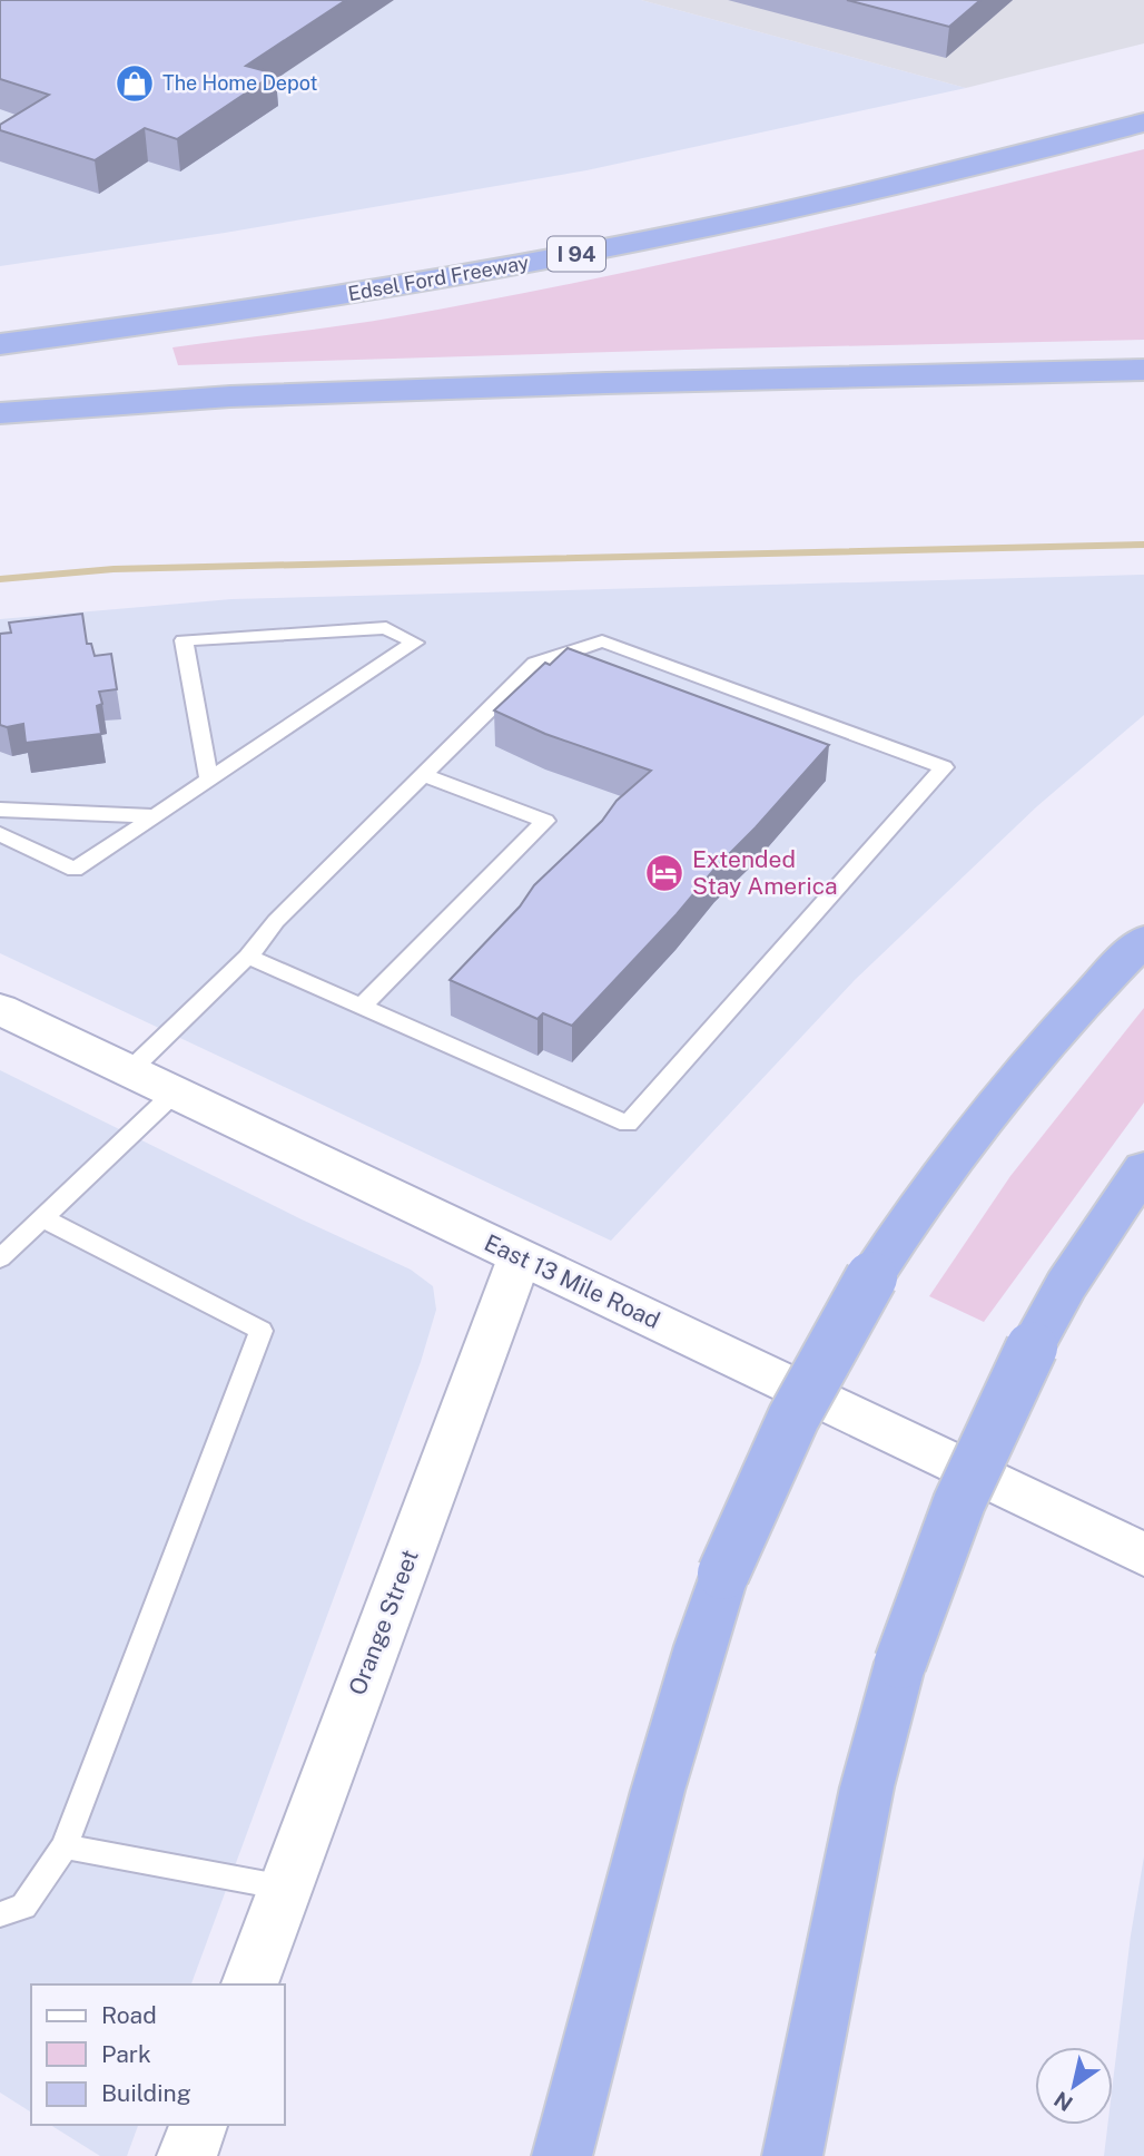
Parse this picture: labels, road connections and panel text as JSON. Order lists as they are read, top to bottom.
{
  "streets": {
    "highway": ["I 94", "Edsel Ford Freeway"],
    "main road": ["East 13 Mile Road", "Orange Street"]
  },
  "crossings": [
    ["East 13 Mile Road", "Orange Street"]
  ],
  "places": {
    "shop": ["The Home Depot"],
    "hotel": ["Extended Stay America"]
  },
  "legend": ["Road", "Park", "Building"],
  "north": "bottom left"
}
